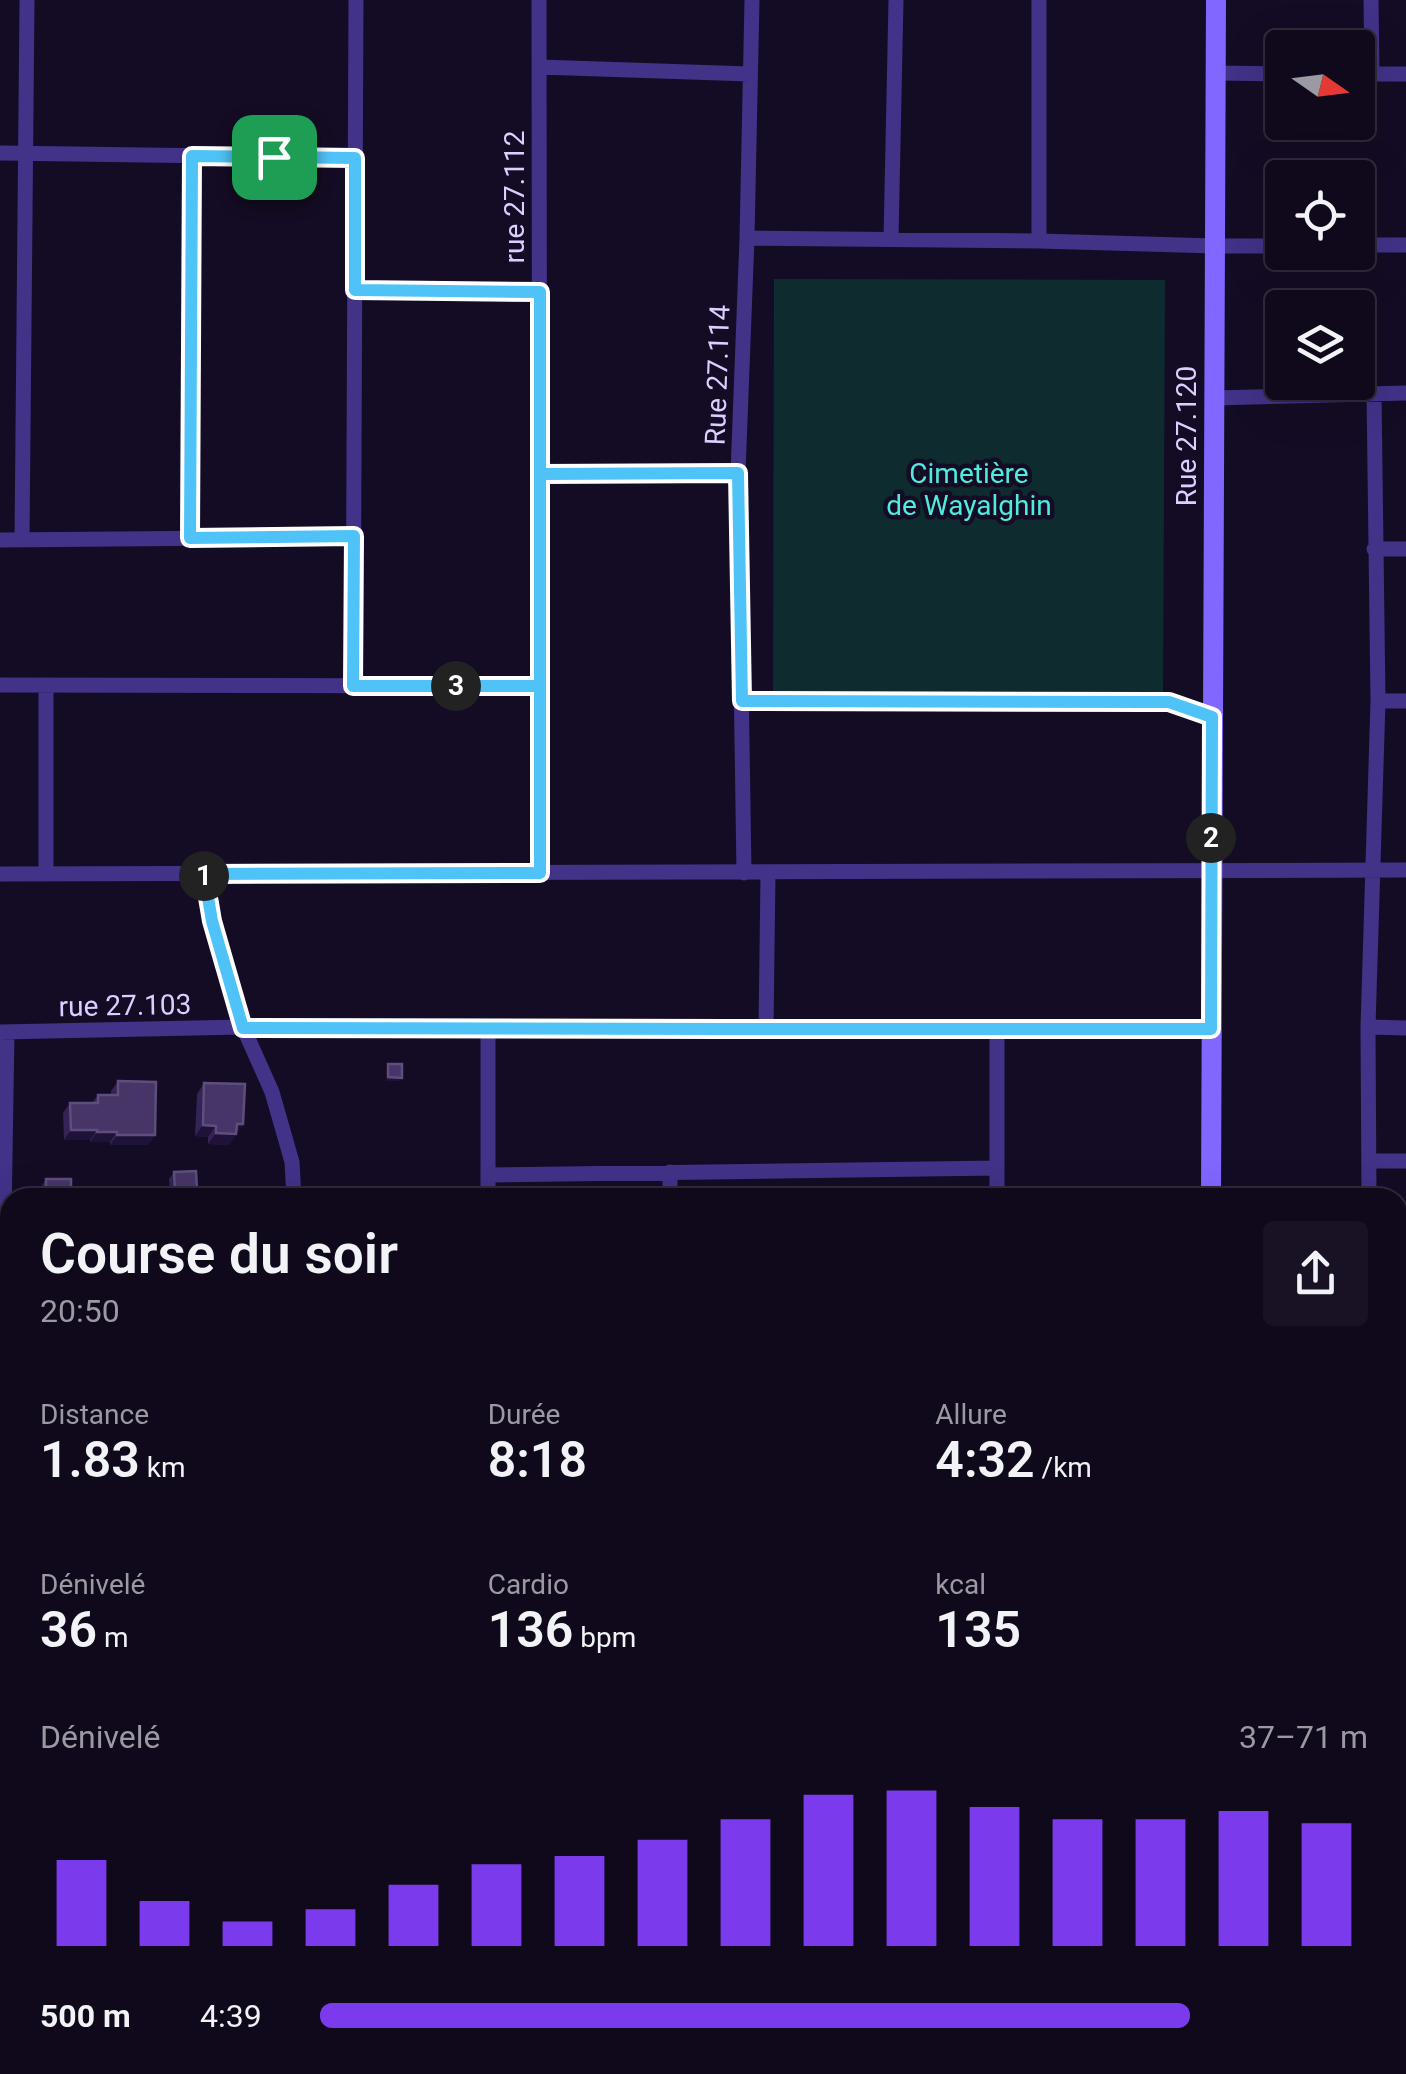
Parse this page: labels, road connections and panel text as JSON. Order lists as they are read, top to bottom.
{
  "streets": {
    "street": [
      "rue 27.112",
      "Rue 27.114",
      "Rue 27.120",
      "rue 27.103"
    ]
  },
  "crossings": [
    ["Rue 27.120", "rue 27.103"]
  ],
  "parks": ["Cimetière de Wayalghin"],
  "north": "right",
  "page": {
    "pins": ["3", "2", "1"],
    "heading": ["Course du soir", "20:50"],
    "stats": [
      ["Distance", "1.83 km"],
      ["Durée", "8:18"],
      ["Allure", "4:32 /km"],
      ["Dénivelé", "36 m"],
      ["Cardio", "136 bpm"],
      ["kcal", "135"]
    ],
    "chart": ["Dénivelé", "37–71 m"],
    "list": [
      {
        "name": "500 m",
        "note": "4:39"
      }
    ]
  }
}
